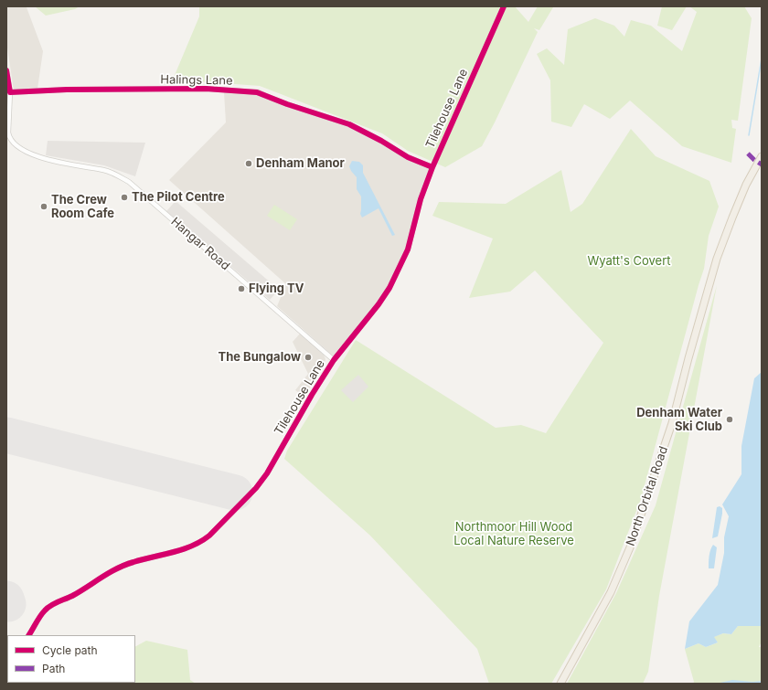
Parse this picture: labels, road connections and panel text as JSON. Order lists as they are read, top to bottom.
{
  "streets": {
    "main road": ["North Orbital Road"],
    "street": ["Halings Lane", "Tilehouse Lane", "Hangar Road"]
  },
  "crossings": [
    ["Halings Lane", "Tilehouse Lane"],
    ["Halings Lane", "Hangar Road"],
    ["Tilehouse Lane", "Hangar Road"]
  ],
  "parks": ["Wyatt's Covert", "Northmoor Hill Wood Local Nature Reserve"],
  "places": [
    "Denham Manor",
    "The Pilot Centre",
    "The Crew Room Cafe",
    "Flying TV",
    "The Bungalow",
    "Denham Water Ski Club"
  ],
  "legend": ["Cycle path", "Path"]
}
